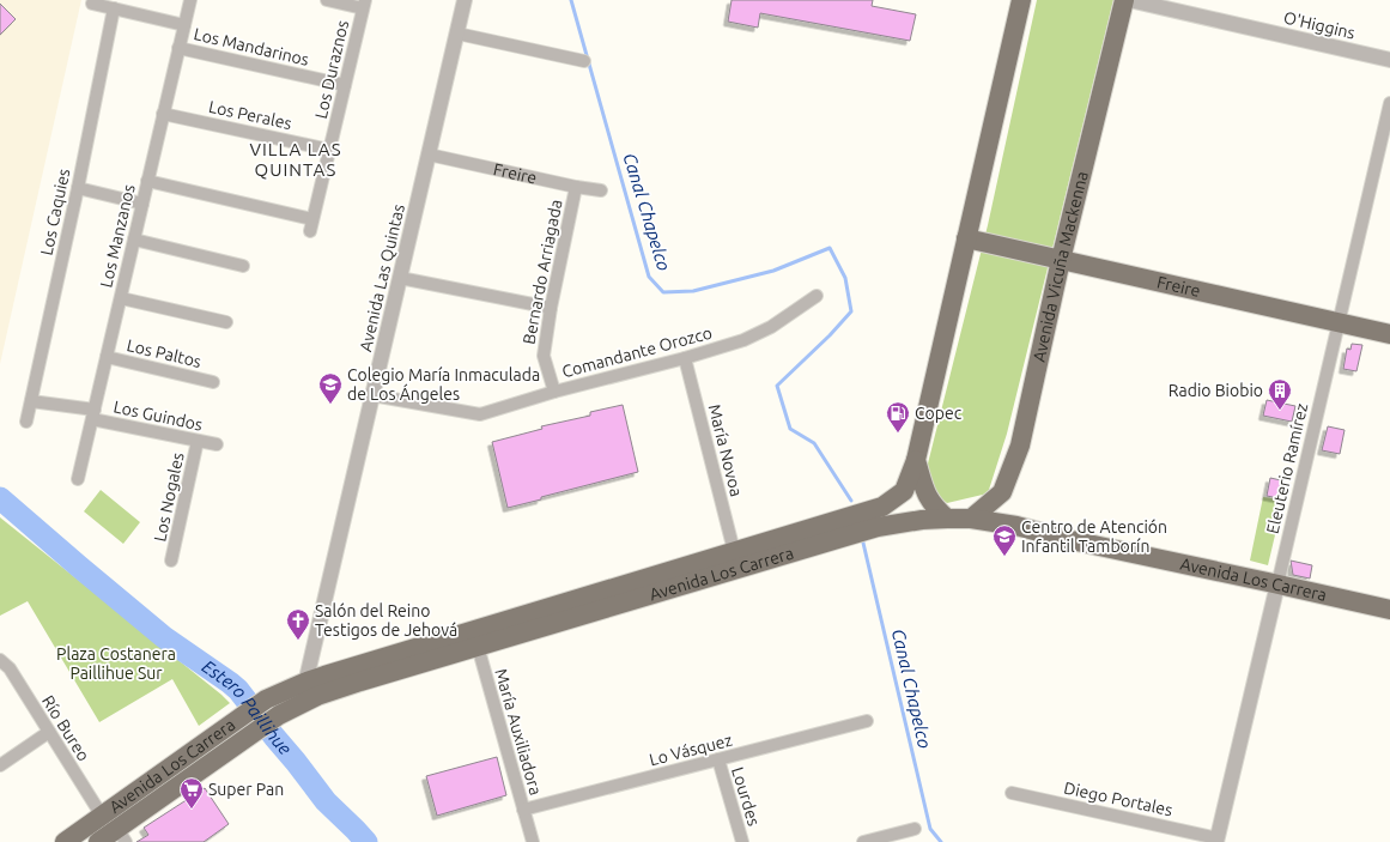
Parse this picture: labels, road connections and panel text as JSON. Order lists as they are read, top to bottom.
{
  "streets": {
    "main road": ["Freire", "Avenida Vicuña Mackenna", "Avenida Los Carrera"],
    "street": [
      "O'Higgins",
      "Los Mandarinos",
      "Los Duraznos",
      "Los Perales",
      "Los Caquies",
      "Los Manzanos",
      "Bernardo Arriagada",
      "Avenida Las Quintas",
      "Comandante Orozco",
      "Los Paltos",
      "Los Guindos",
      "María Novoa",
      "Eleuterio Ramírez",
      "Los Nogales",
      "Río Bureo",
      "María Auxiliadora",
      "Lo Vásquez",
      "Lourdes",
      "Diego Portales"
    ]
  },
  "crossings": [
    ["Los Mandarinos", "Los Duraznos"],
    ["Los Mandarinos", "Los Caquies"],
    ["Los Mandarinos", "Los Manzanos"],
    ["Los Duraznos", "Los Perales"],
    ["Los Duraznos", "Los Manzanos"],
    ["Los Perales", "Los Manzanos"],
    ["Freire", "Avenida Vicuña Mackenna"],
    ["Freire", "Bernardo Arriagada"],
    ["Freire", "Avenida Las Quintas"],
    ["Freire", "Eleuterio Ramírez"],
    ["Los Caquies", "Los Guindos"],
    ["Los Manzanos", "Los Paltos"],
    ["Los Manzanos", "Los Guindos"],
    ["Avenida Vicuña Mackenna", "Avenida Los Carrera"],
    ["Bernardo Arriagada", "Comandante Orozco"],
    ["Avenida Las Quintas", "Comandante Orozco"],
    ["Avenida Las Quintas", "Avenida Los Carrera"],
    ["Comandante Orozco", "María Novoa"],
    ["Los Guindos", "Los Nogales"],
    ["María Novoa", "Avenida Los Carrera"],
    ["Eleuterio Ramírez", "Avenida Los Carrera"],
    ["Eleuterio Ramírez", "Diego Portales"],
    ["Avenida Los Carrera", "Río Bureo"],
    ["Avenida Los Carrera", "María Auxiliadora"],
    ["María Auxiliadora", "Lo Vásquez"],
    ["Lo Vásquez", "Lourdes"]
  ],
  "districts": ["VILLA LAS QUINTAS"],
  "water": ["Canal Chapelco", "Estero Paillihue"],
  "parks": ["Plaza Costanera Paillihue Sur"],
  "places": {
    "school or university": ["Colegio María Inmaculada de Los Ángeles", "Centro de Atención Infantil Tamborín"],
    "building": ["Radio Biobio"],
    "fuel station": ["Copec"],
    "church": ["Salón del Reino Testigos de Jehová"],
    "supermarket": ["Super Pan"]
  }
}
